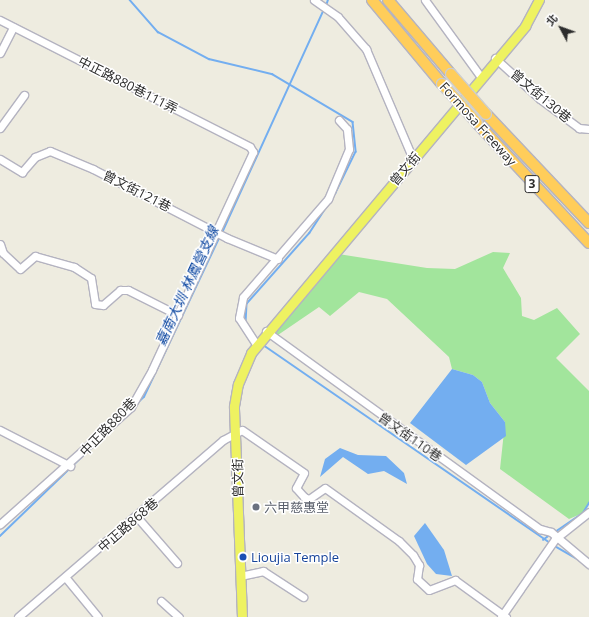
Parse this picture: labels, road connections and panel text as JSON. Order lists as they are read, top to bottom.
{
  "streets": {
    "highway": ["Formosa Freeway", "3"],
    "main road": ["曾文街"],
    "street": [
      "中正路880巷111弄",
      "曾文街130巷",
      "曾文街121巷",
      "中正路880巷",
      "曾文街110巷",
      "中正路868巷"
    ]
  },
  "crossings": [
    ["中正路880巷111弄", "中正路880巷"],
    ["曾文街130巷", "曾文街"],
    ["曾文街", "曾文街110巷"],
    ["曾文街", "中正路868巷"],
    ["曾文街121巷", "中正路880巷"]
  ],
  "water": ["嘉南大圳 林鳳營支線"],
  "places": ["六甲慈惠堂", "Lioujia Temple"],
  "north": "top left"
}
